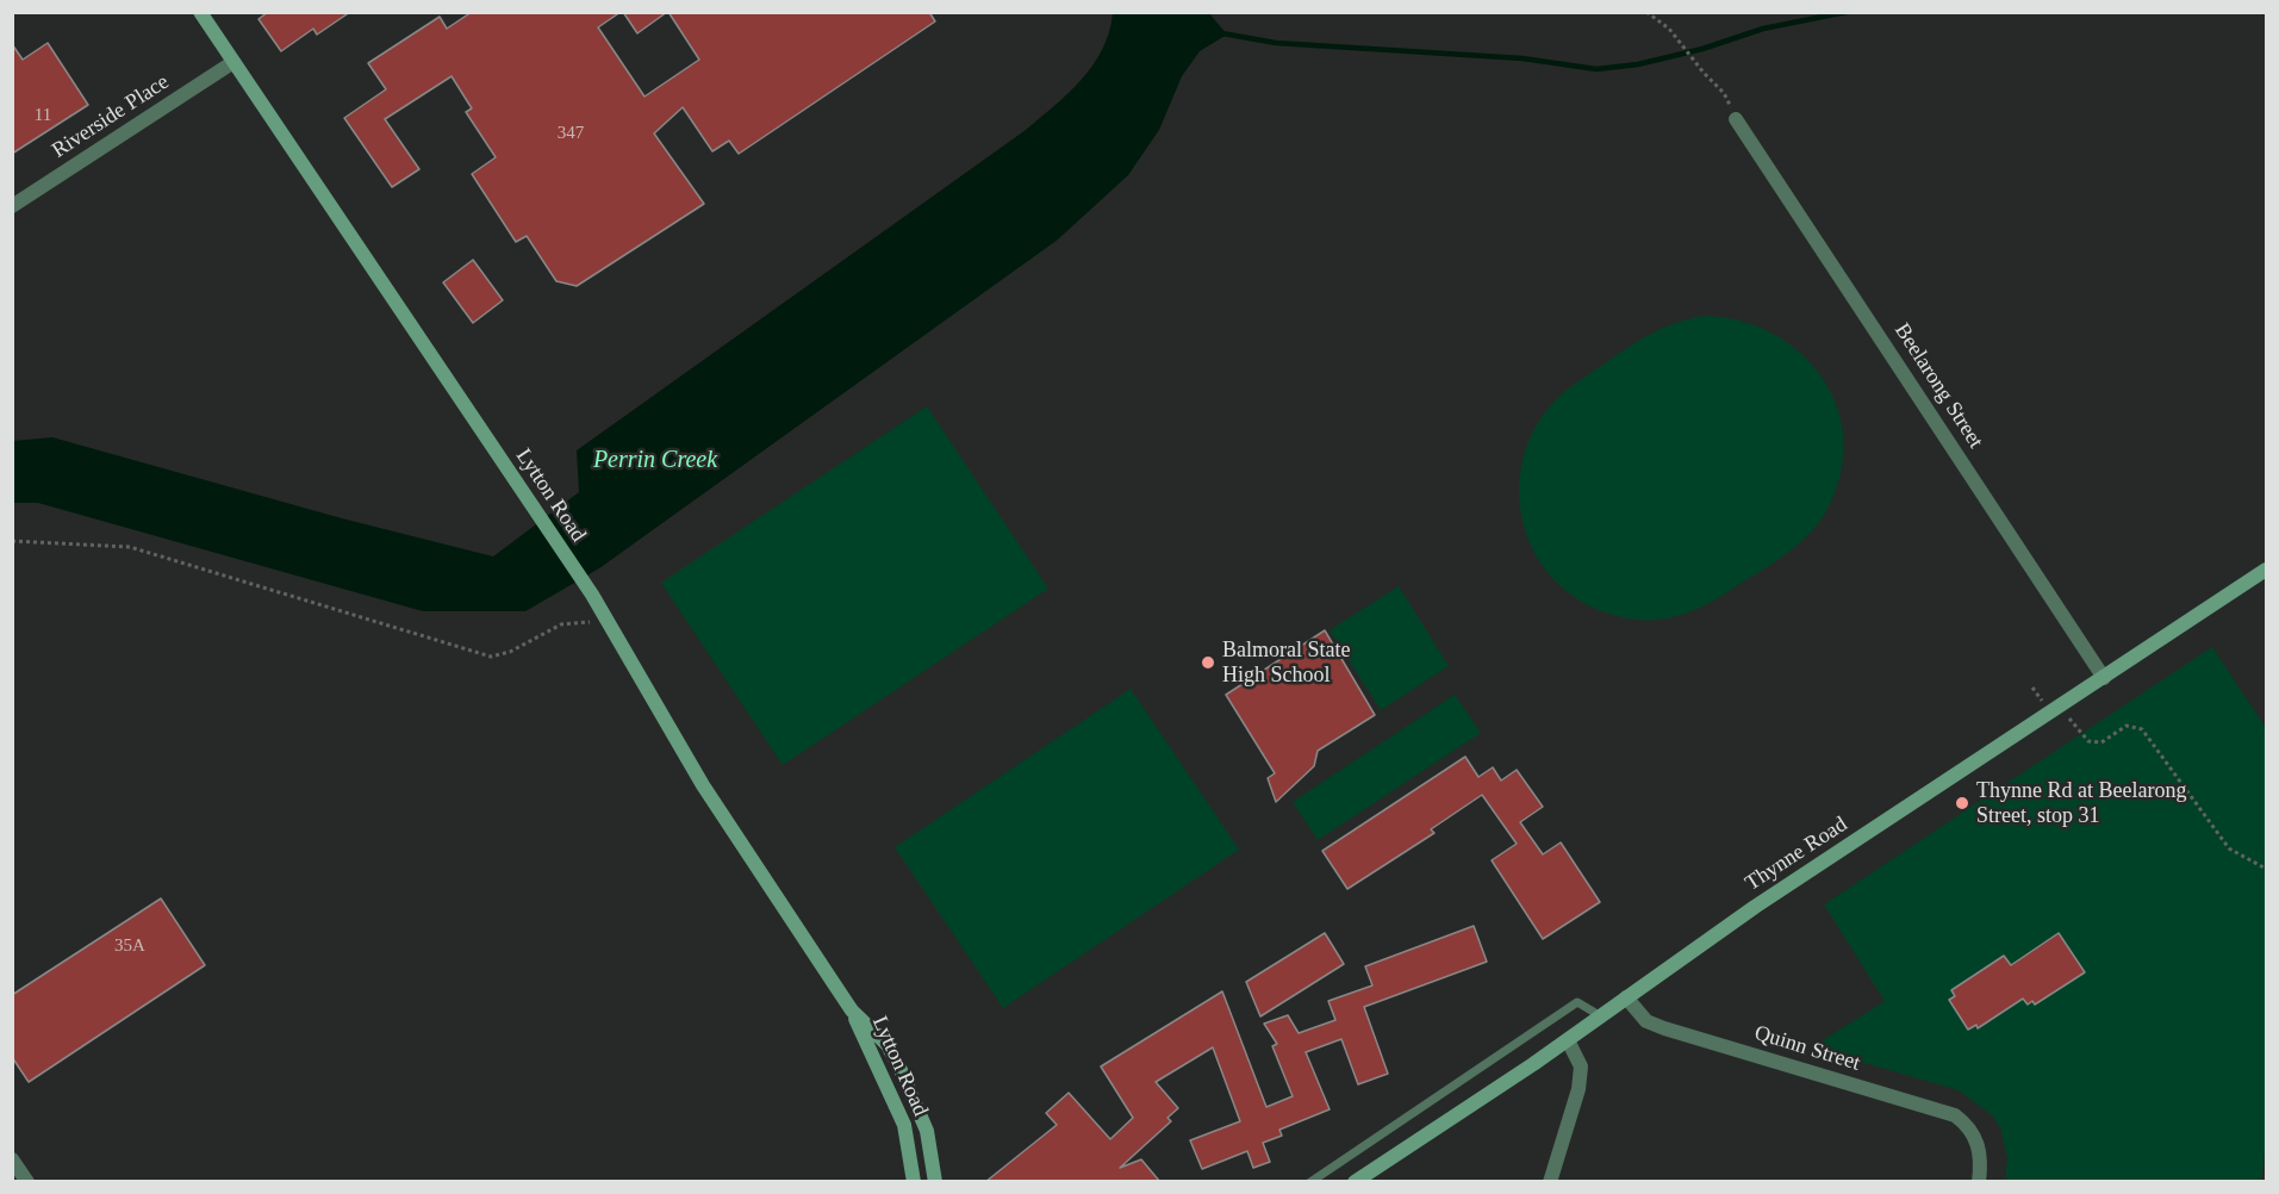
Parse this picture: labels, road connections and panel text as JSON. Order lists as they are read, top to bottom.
{
  "streets": {
    "main road": ["Lytton Road", "Thynne Road"],
    "street": ["Riverside Place", "Beelarong Street", "Quinn Street"]
  },
  "crossings": [
    ["Riverside Place", "Lytton Road"],
    ["Beelarong Street", "Thynne Road"],
    ["Thynne Road", "Quinn Street"]
  ],
  "water": ["Perrin Creek"],
  "places": ["Balmoral State High School", "Thynne Rd at Beelarong Street, stop 31"],
  "house_numbers": ["11", "347", "35A"]
}
